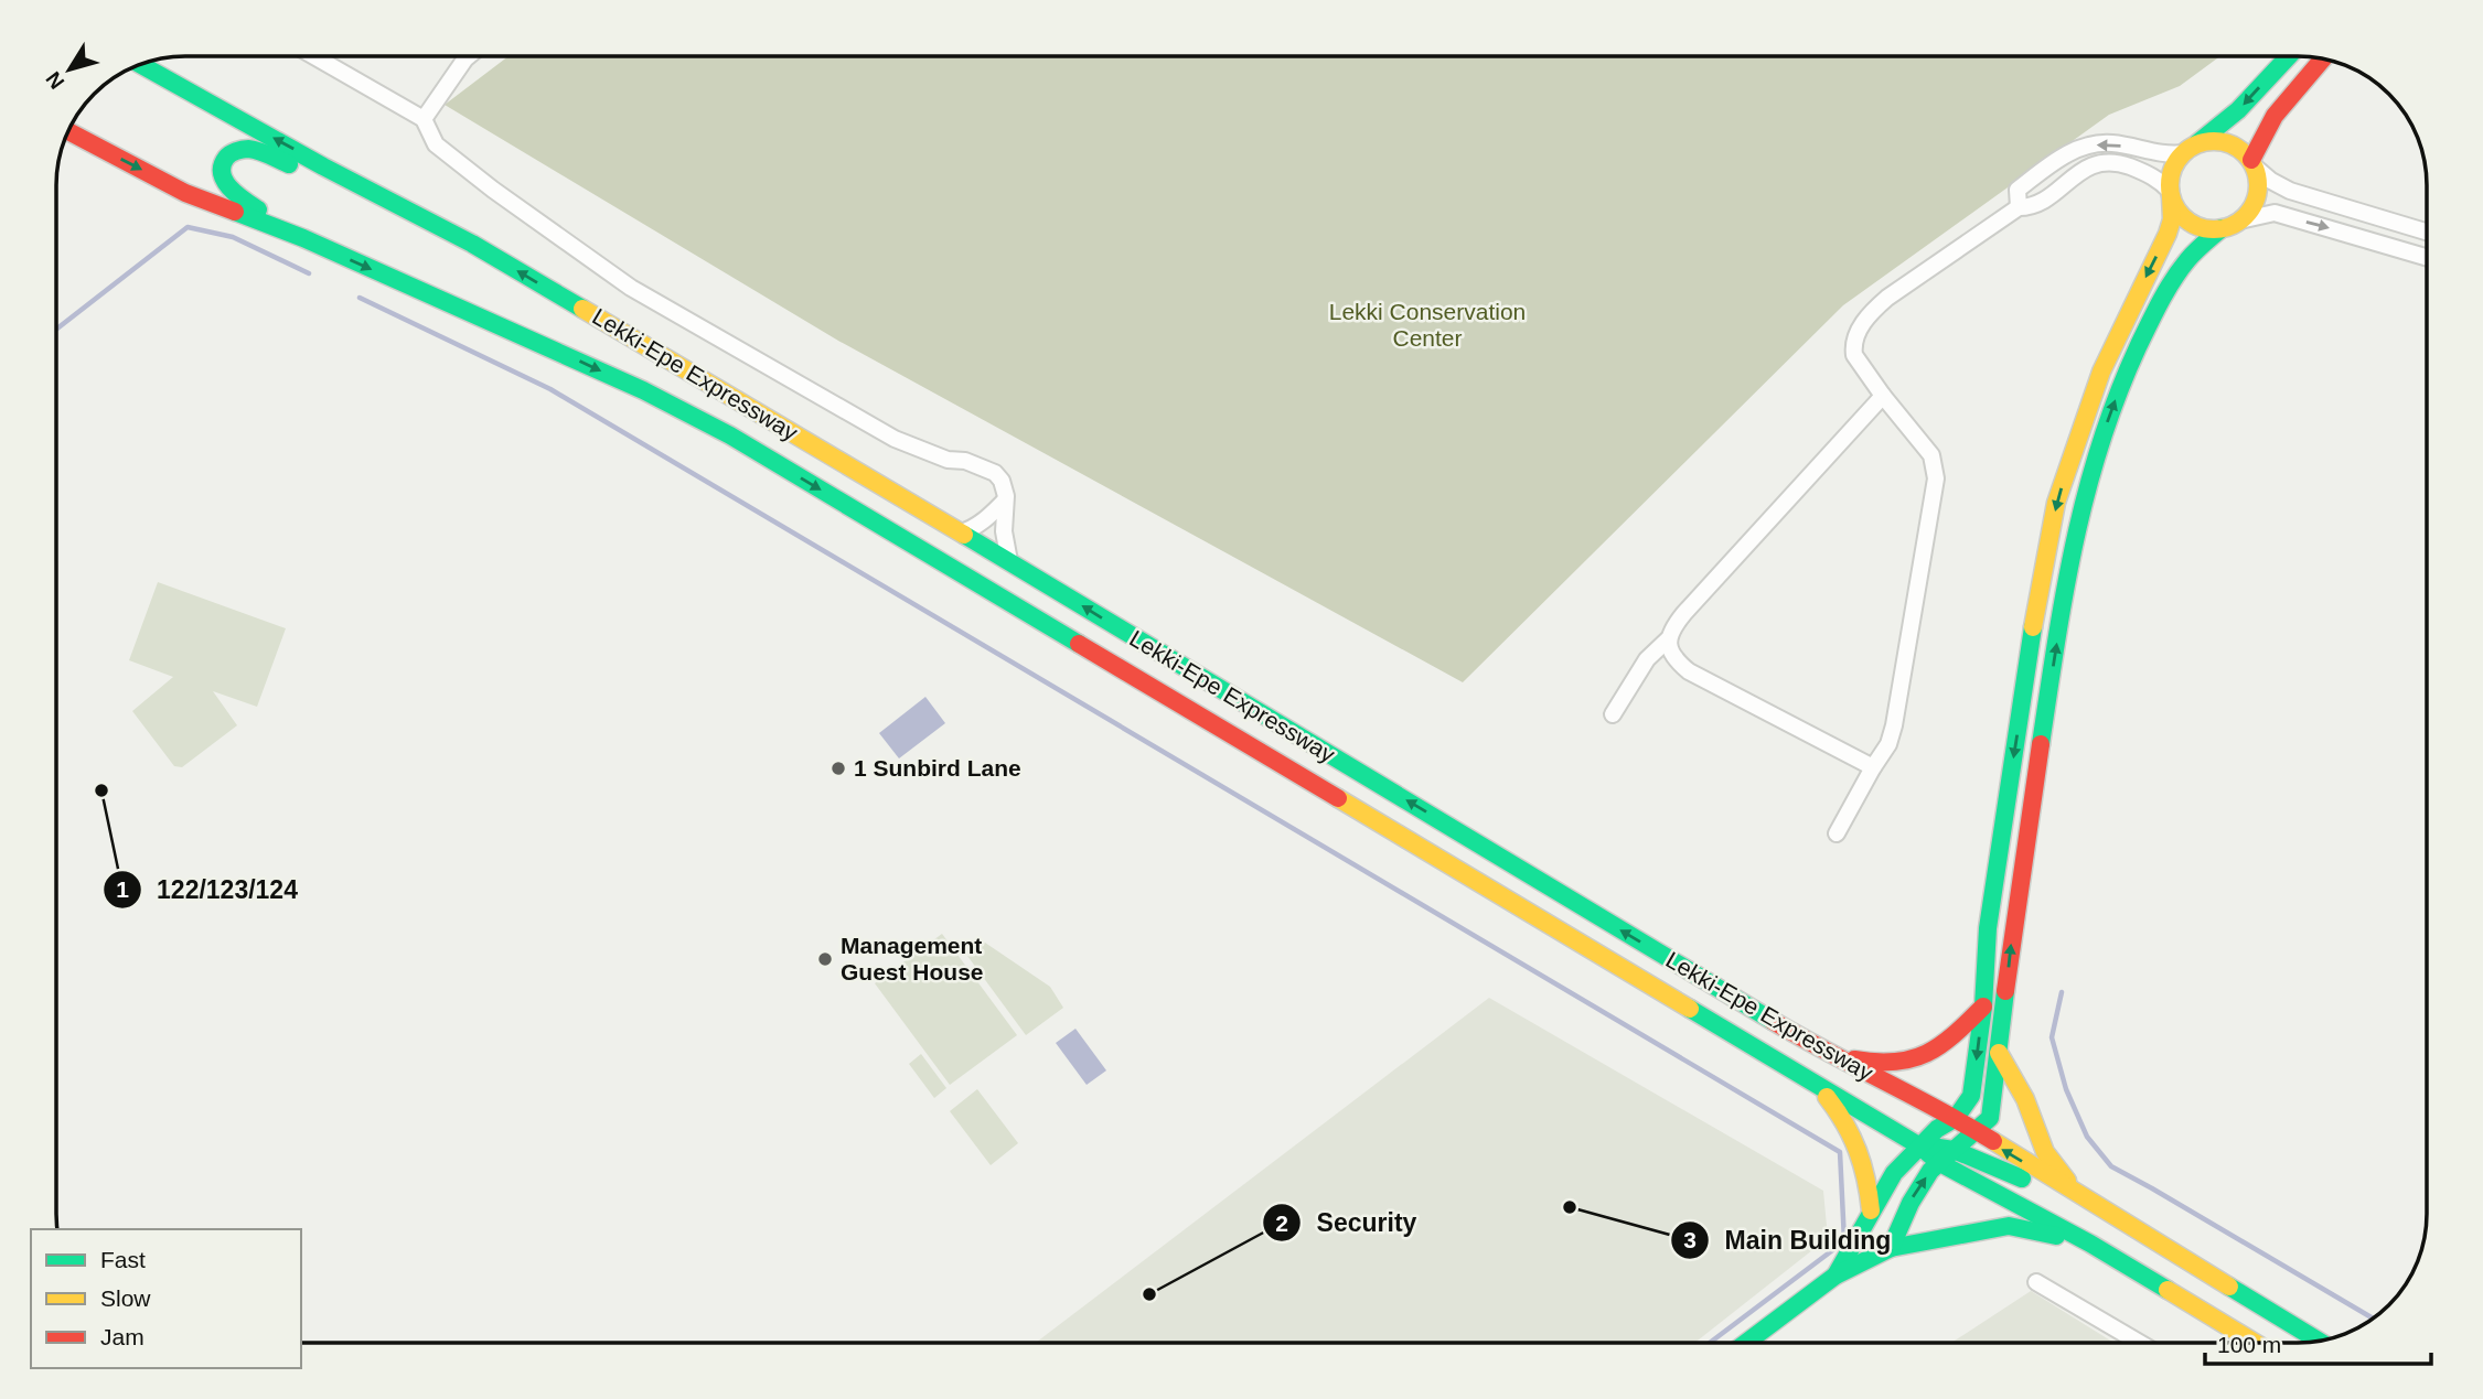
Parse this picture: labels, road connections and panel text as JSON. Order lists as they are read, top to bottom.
{
  "streets": {
    "main road": ["Lekki-Epe Expressway"]
  },
  "parks": ["Lekki Conservation Center"],
  "places": [
    "1 Sunbird Lane",
    "122/123/124",
    "Management Guest House",
    "Main Building",
    "Security"
  ],
  "legend": ["Fast", "Slow", "Jam"],
  "scale_bar": "100 m",
  "north": "bottom left"
}
